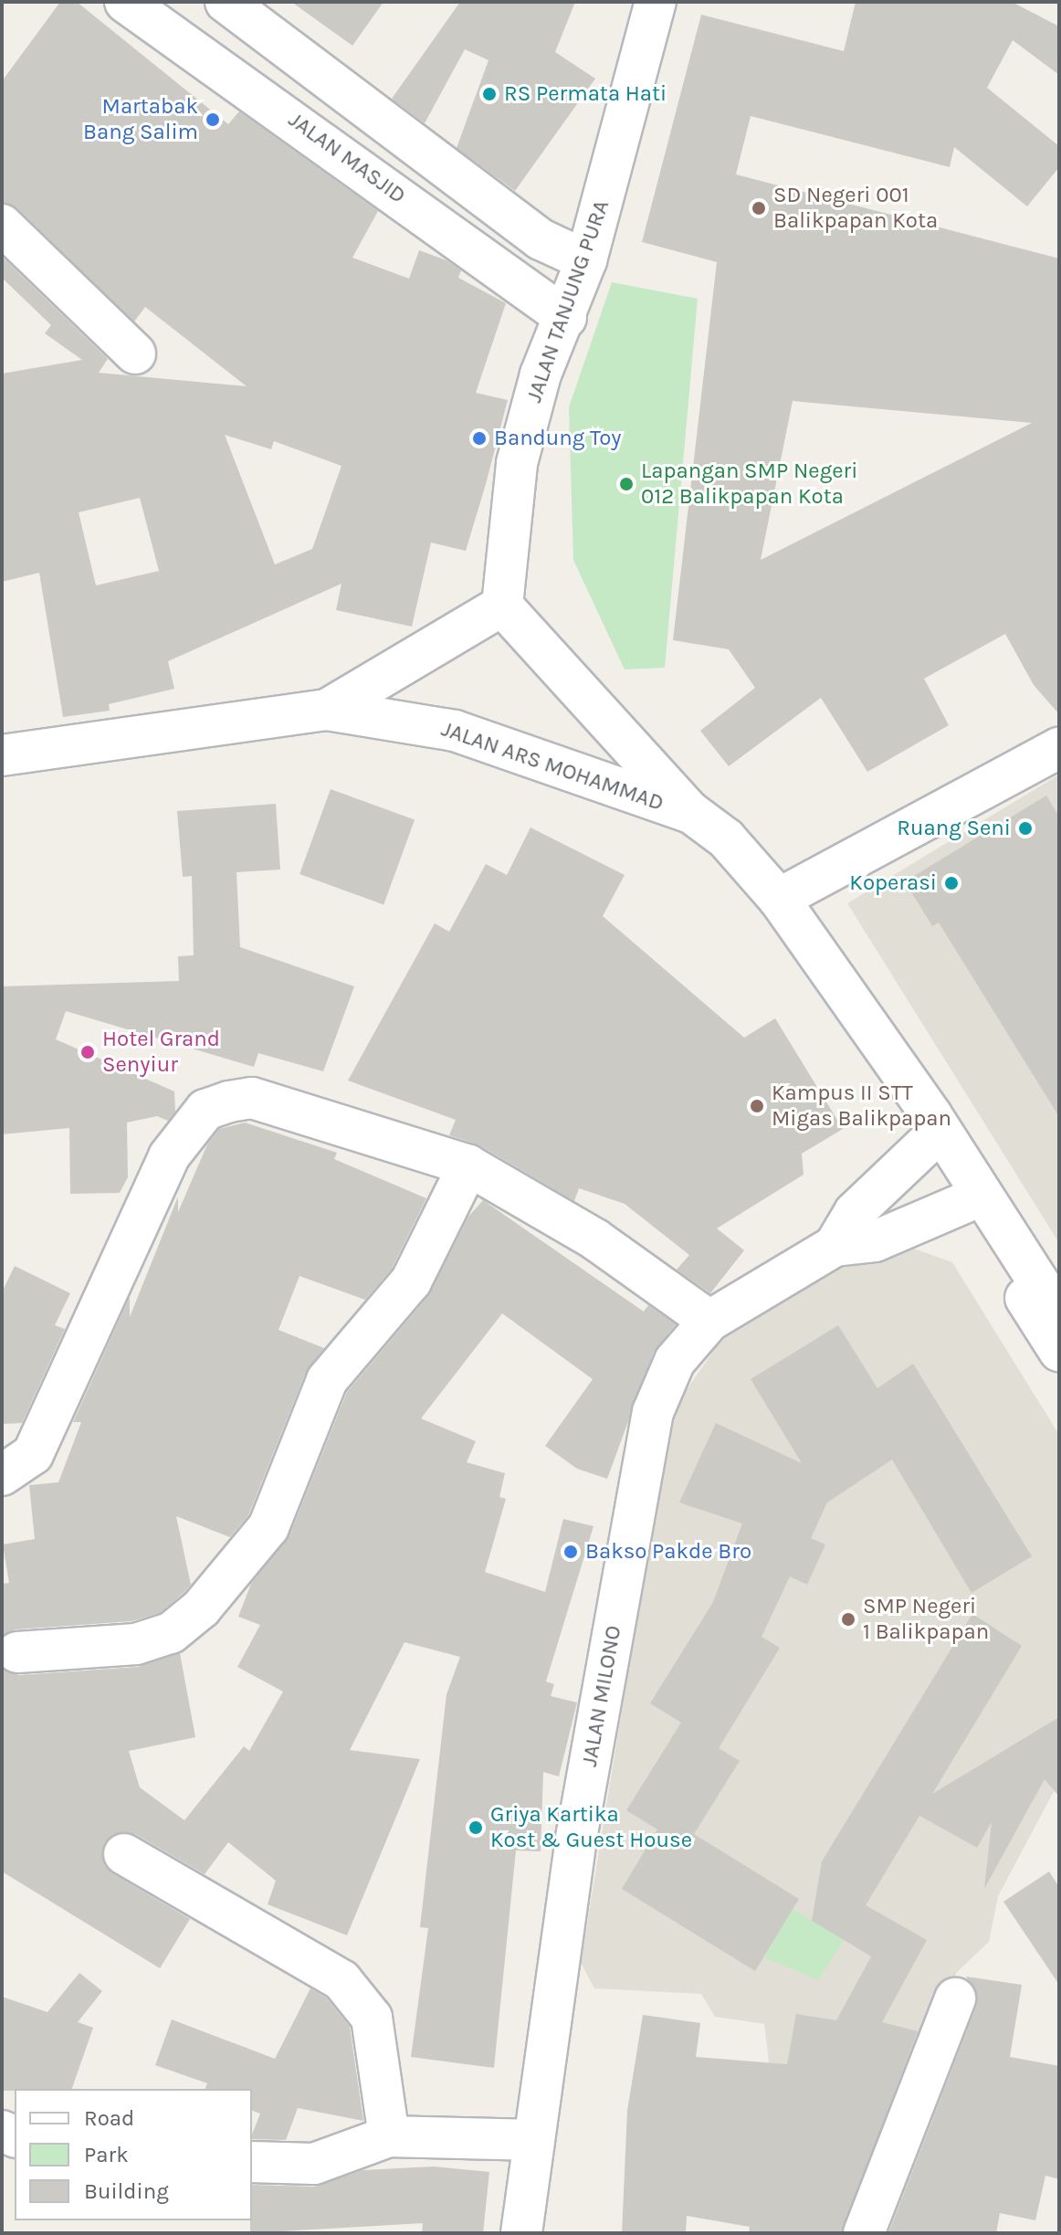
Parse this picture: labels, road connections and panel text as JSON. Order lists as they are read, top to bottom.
{
  "streets": {
    "street": [
      "JALAN MASJID",
      "JALAN TANJUNG PURA",
      "JALAN ARS MOHAMMAD",
      "JALAN MILONO"
    ]
  },
  "crossings": [
    ["JALAN MASJID", "JALAN TANJUNG PURA"],
    ["JALAN TANJUNG PURA", "JALAN ARS MOHAMMAD"]
  ],
  "places": [
    "RS Permata Hati",
    "Martabak Bang Salim",
    "SD Negeri 001 Balikpapan Kota",
    "Bandung Toy",
    "Lapangan SMP Negeri 012 Balikpapan Kota",
    "Ruang Seni",
    "Koperasi",
    "Hotel Grand Senyiur",
    "Kampus II STT Migas Balikpapan",
    "Bakso Pakde Bro",
    "SMP Negeri 1 Balikpapan",
    "Griya Kartika Kost & Guest House"
  ],
  "legend": ["Road", "Park", "Building"]
}
